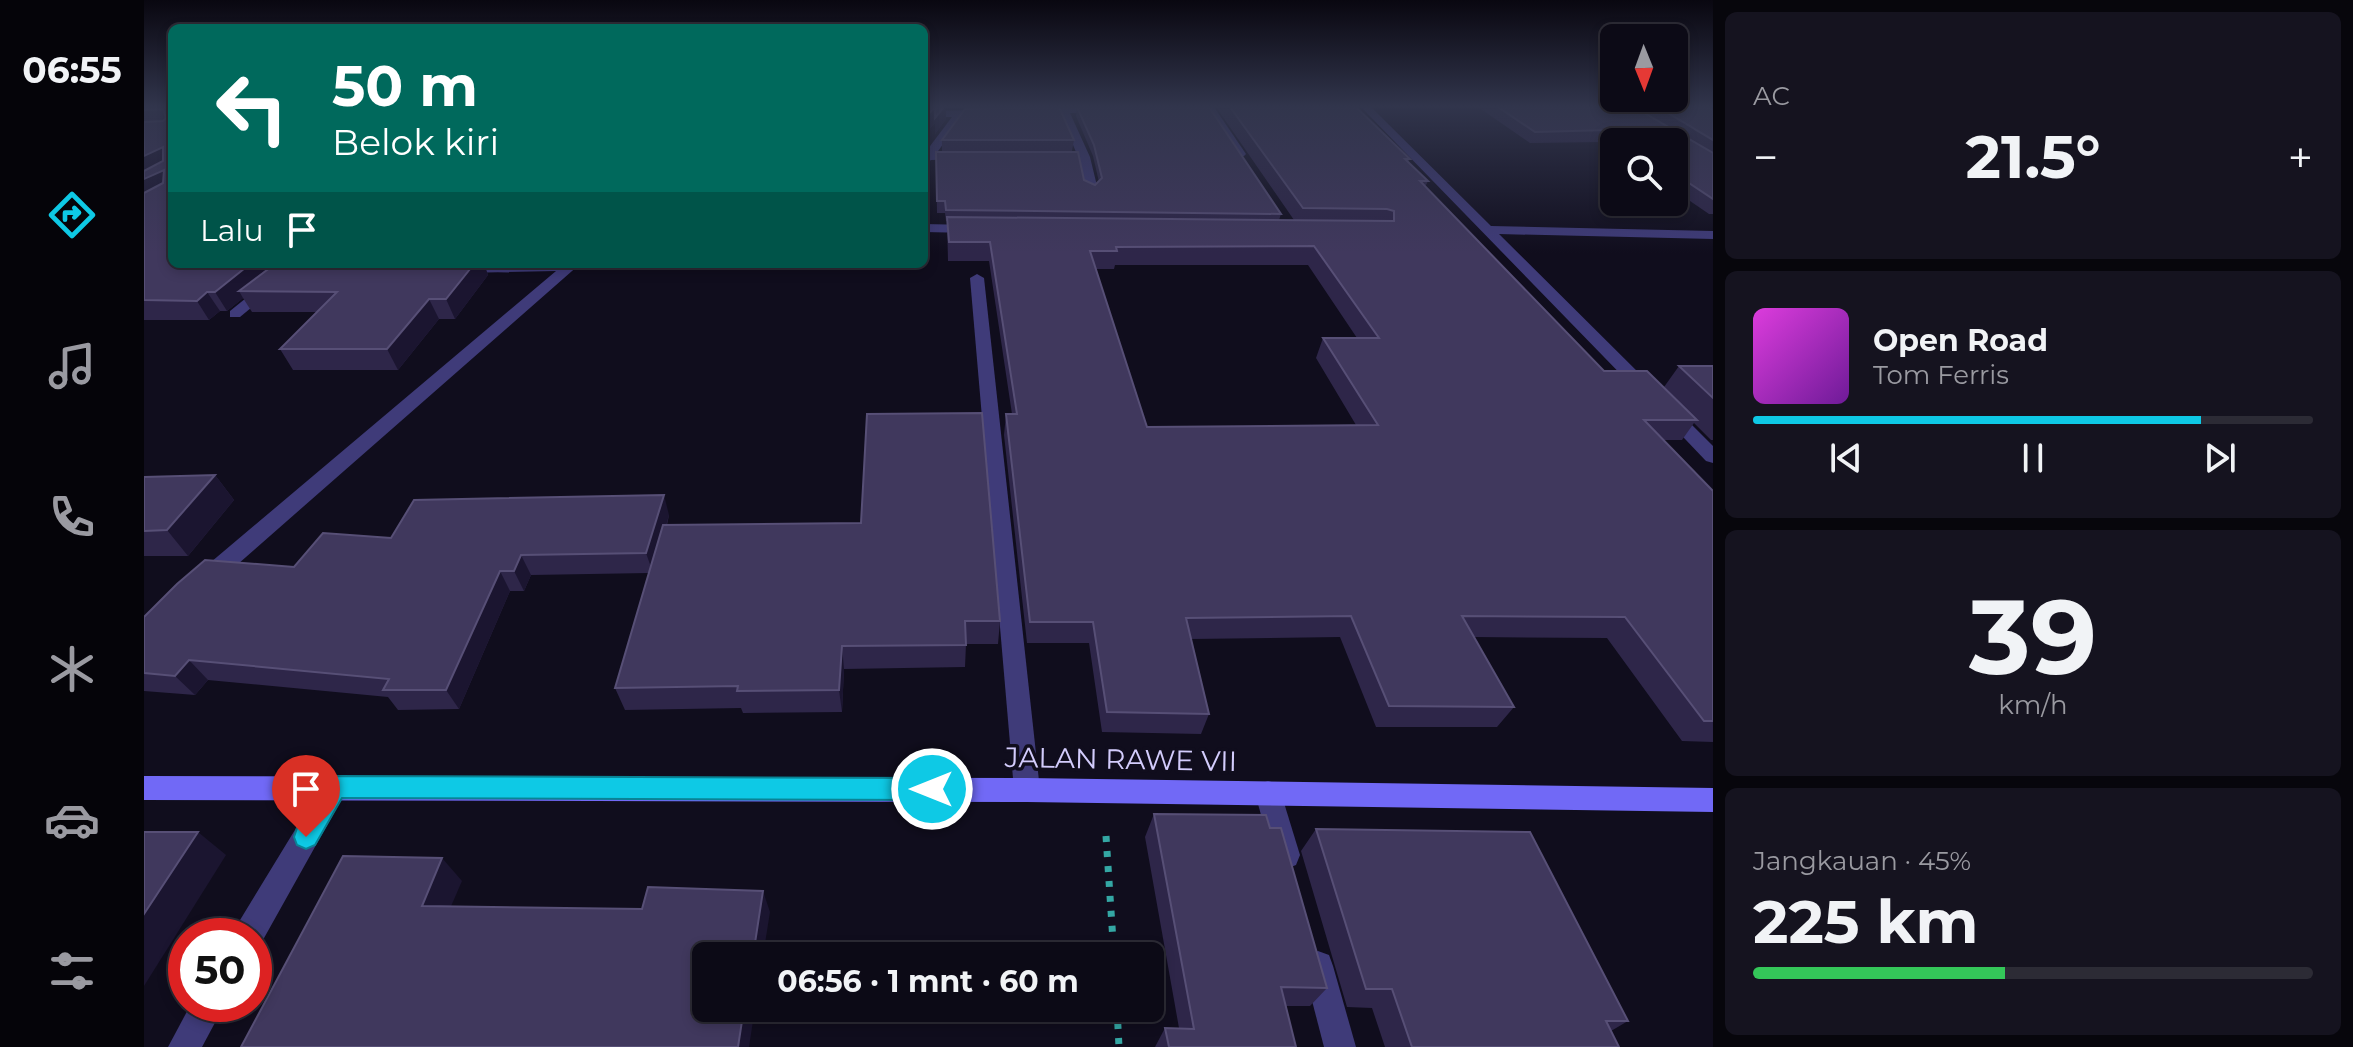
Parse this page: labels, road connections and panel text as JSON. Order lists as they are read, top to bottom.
{
  "streets": {
    "main road": ["JALAN RAWE VII"]
  },
  "north": "bottom",
  "page": {
    "tabs": "06:55",
    "tile": [
      "AC",
      ["39", "km/h"],
      ["Jangkauan · 45%", "225 km"]
    ],
    "turn": ["50 m", "Belok kiri"],
    "heat": ["−", "21.5°", "+"],
    "then": "Lalu",
    "song": ["Open Road", "Tom Ferris"],
    "limit": "50",
    "trip": "06:56 · 1 mnt · 60 m"
  }
}
